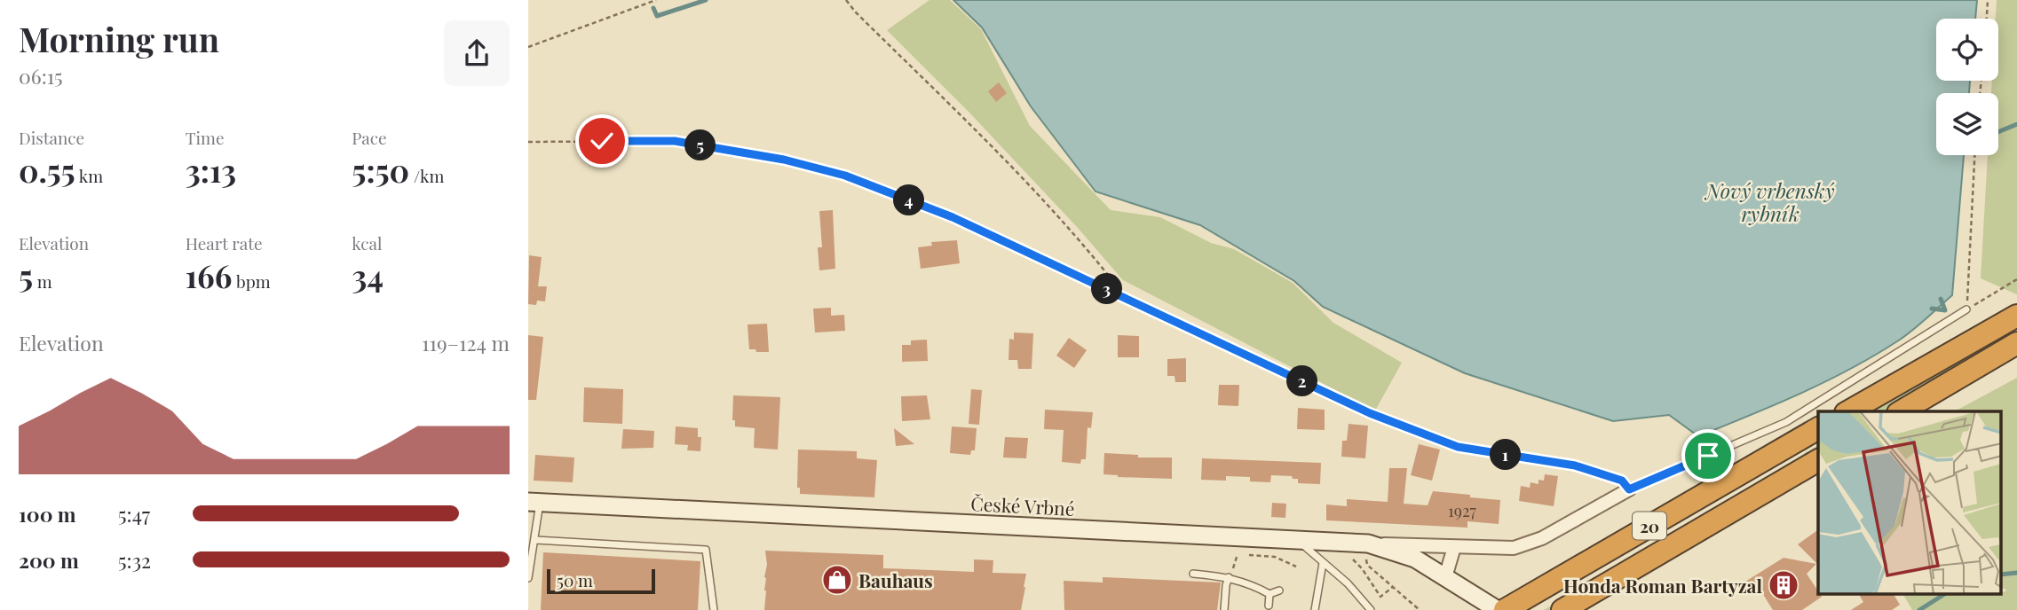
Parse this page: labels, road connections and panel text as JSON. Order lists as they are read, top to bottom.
{
  "streets": {
    "highway": ["20"],
    "street": ["České Vrbné"]
  },
  "water": ["Nový vrbenský rybník"],
  "places": {
    "shop": ["Bauhaus"],
    "building": ["Honda Roman Bartyzal"]
  },
  "house_numbers": ["1927"],
  "scale_bar": "50 m",
  "page": {
    "heading": ["Morning run", "06:15"],
    "stats": [
      ["Distance", "0.55 km"],
      ["Time", "3:13"],
      ["Pace", "5:50 /km"],
      ["Elevation", "5 m"],
      ["Heart rate", "166 bpm"],
      ["kcal", "34"]
    ],
    "pins": [
      "5",
      "4",
      "3",
      "2",
      "1"
    ],
    "chart": ["Elevation", "119–124 m"],
    "list": [
      {
        "name": "100 m",
        "note": "5:47"
      },
      {
        "name": "200 m",
        "note": "5:32"
      }
    ],
    "scale": "50 m"
  }
}
